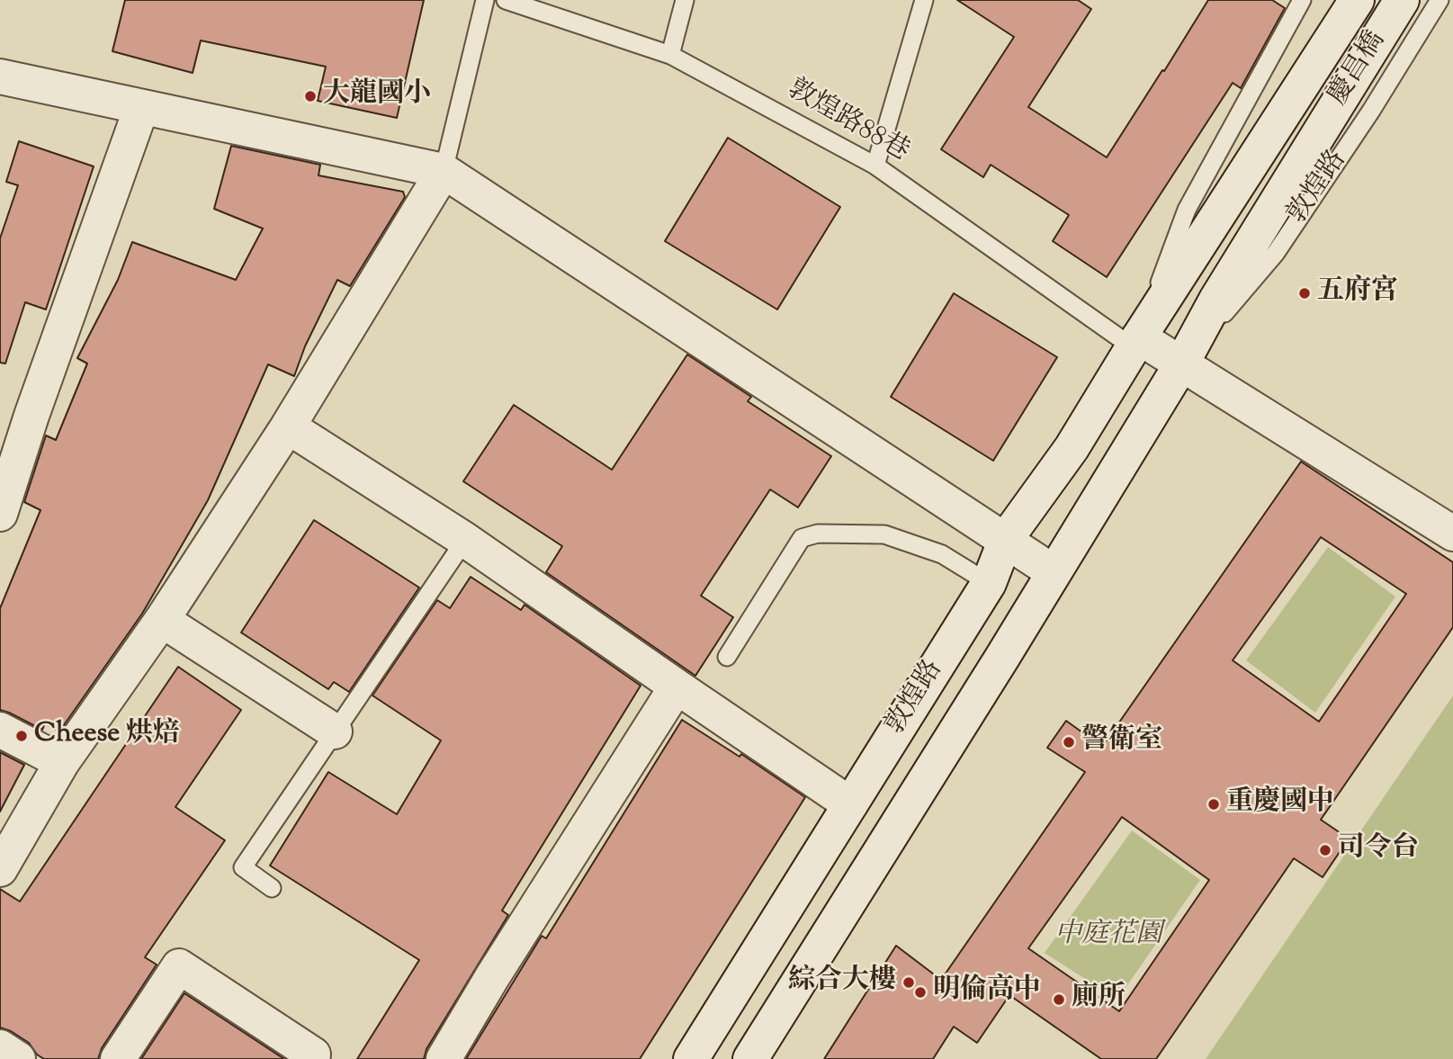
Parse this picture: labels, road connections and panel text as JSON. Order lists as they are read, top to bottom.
{
  "streets": {
    "street": ["慶昌橋", "敦煌路"],
    "lane": ["敦煌路88巷"]
  },
  "crossings": [
    ["慶昌橋", "敦煌路"],
    ["敦煌路88巷", "敦煌路"]
  ],
  "parks": ["中庭花園"],
  "places": [
    "大龍國小",
    "五府宮",
    "Cheese 烘焙",
    "警衛室",
    "重慶國中",
    "司令台",
    "綜合大樓",
    "明倫高中",
    "廁所"
  ]
}
